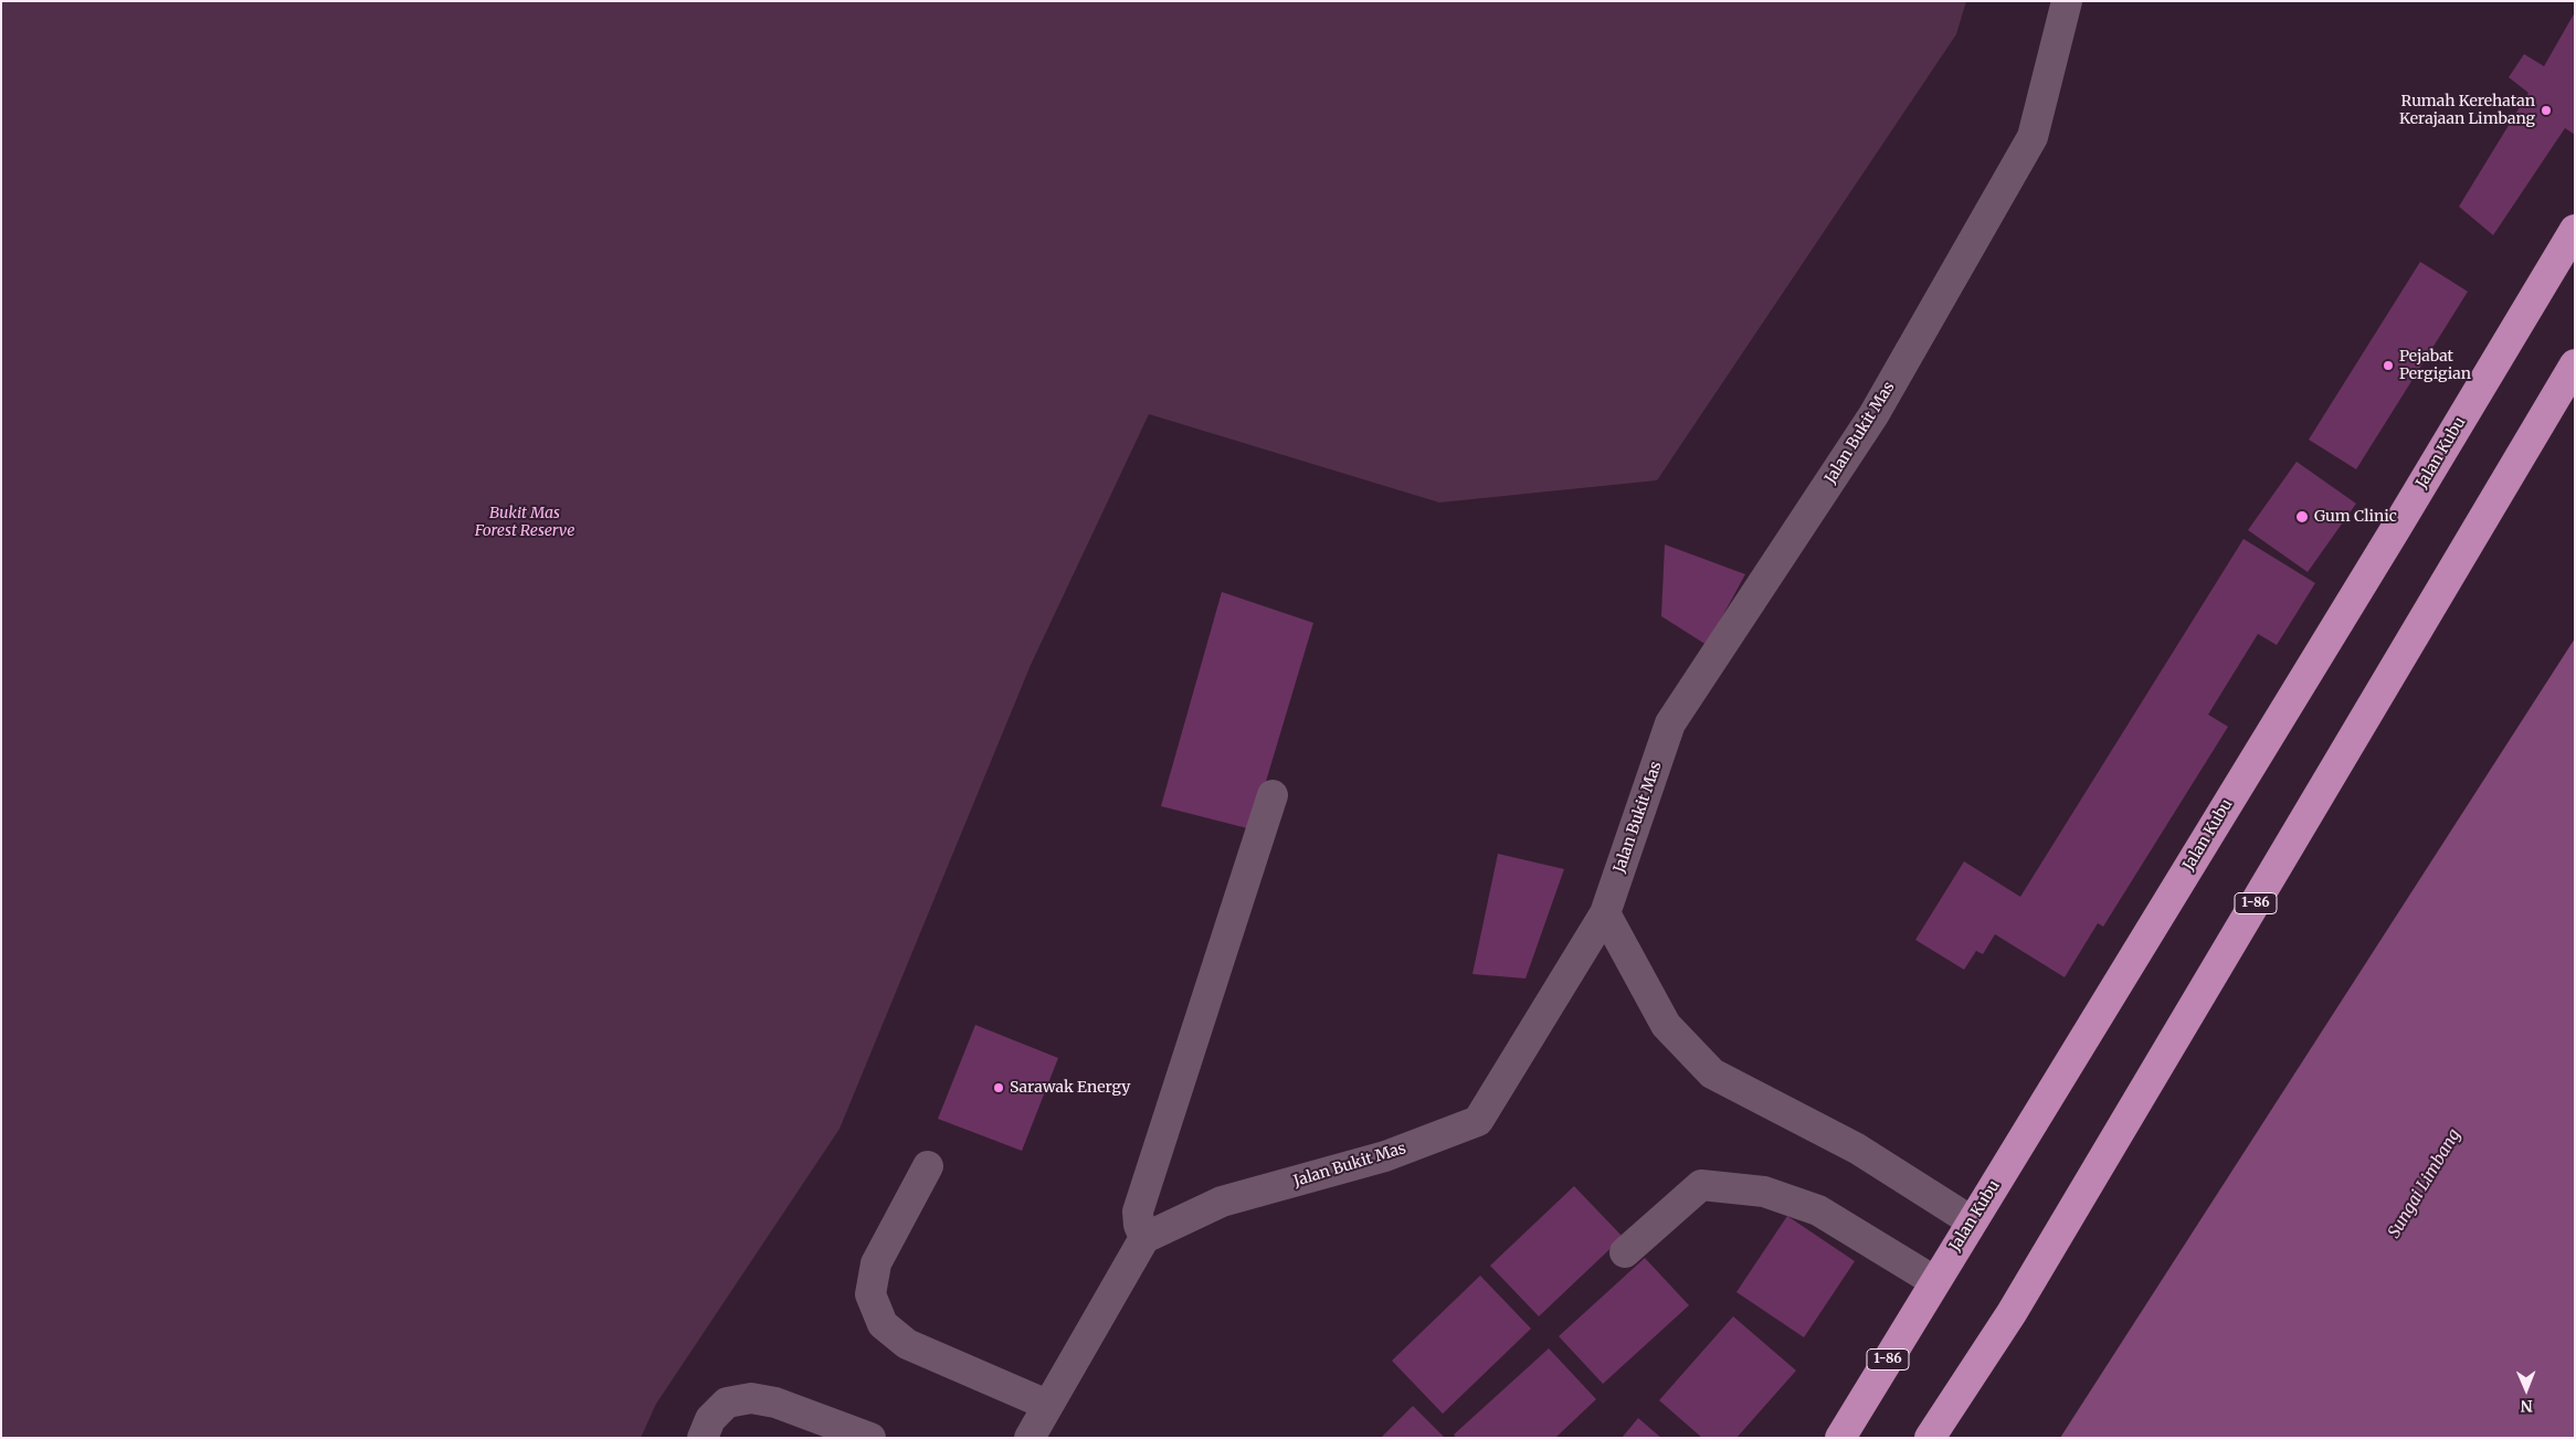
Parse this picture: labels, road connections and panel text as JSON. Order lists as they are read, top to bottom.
{
  "streets": {
    "highway": ["Jalan Kubu", "1-86"],
    "street": ["Jalan Bukit Mas"]
  },
  "water": ["Sungai Limbang"],
  "parks": ["Bukit Mas Forest Reserve"],
  "places": [
    "Rumah Kerehatan Kerajaan Limbang",
    "Pejabat Pergigian",
    "Gum Clinic",
    "Sarawak Energy"
  ],
  "north": "bottom"
}
